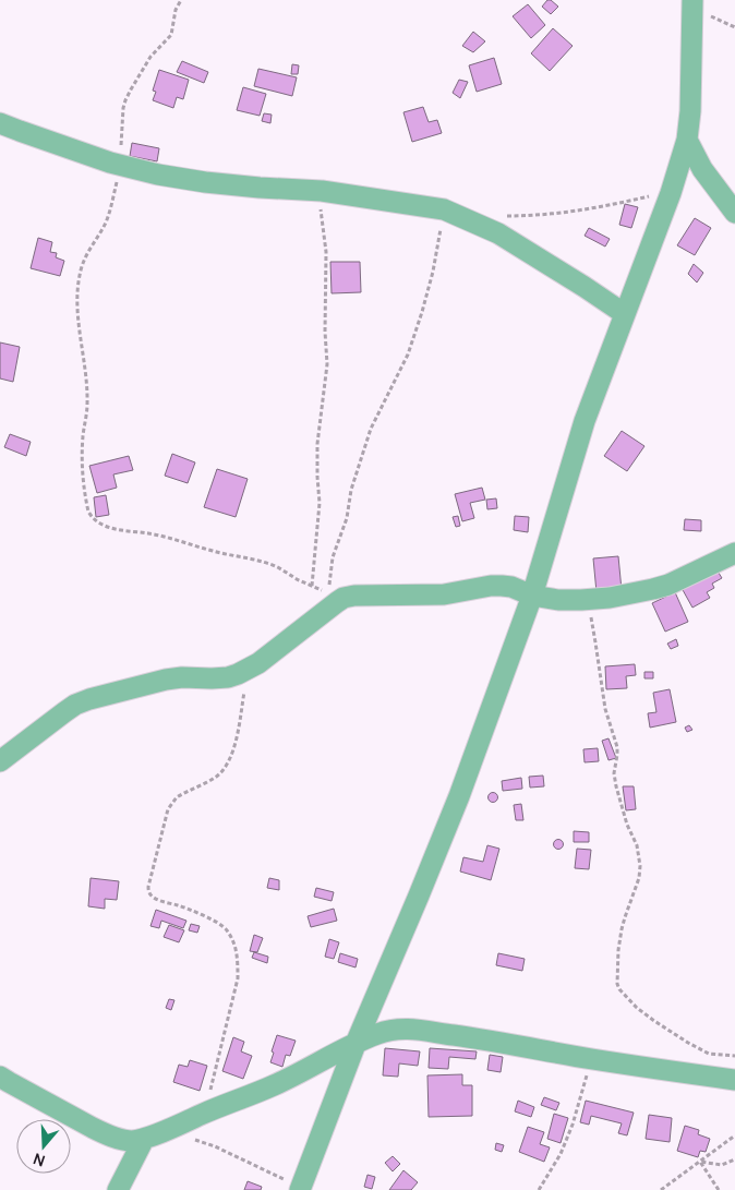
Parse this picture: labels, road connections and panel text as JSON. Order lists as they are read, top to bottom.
{
  "north": "bottom"
}
